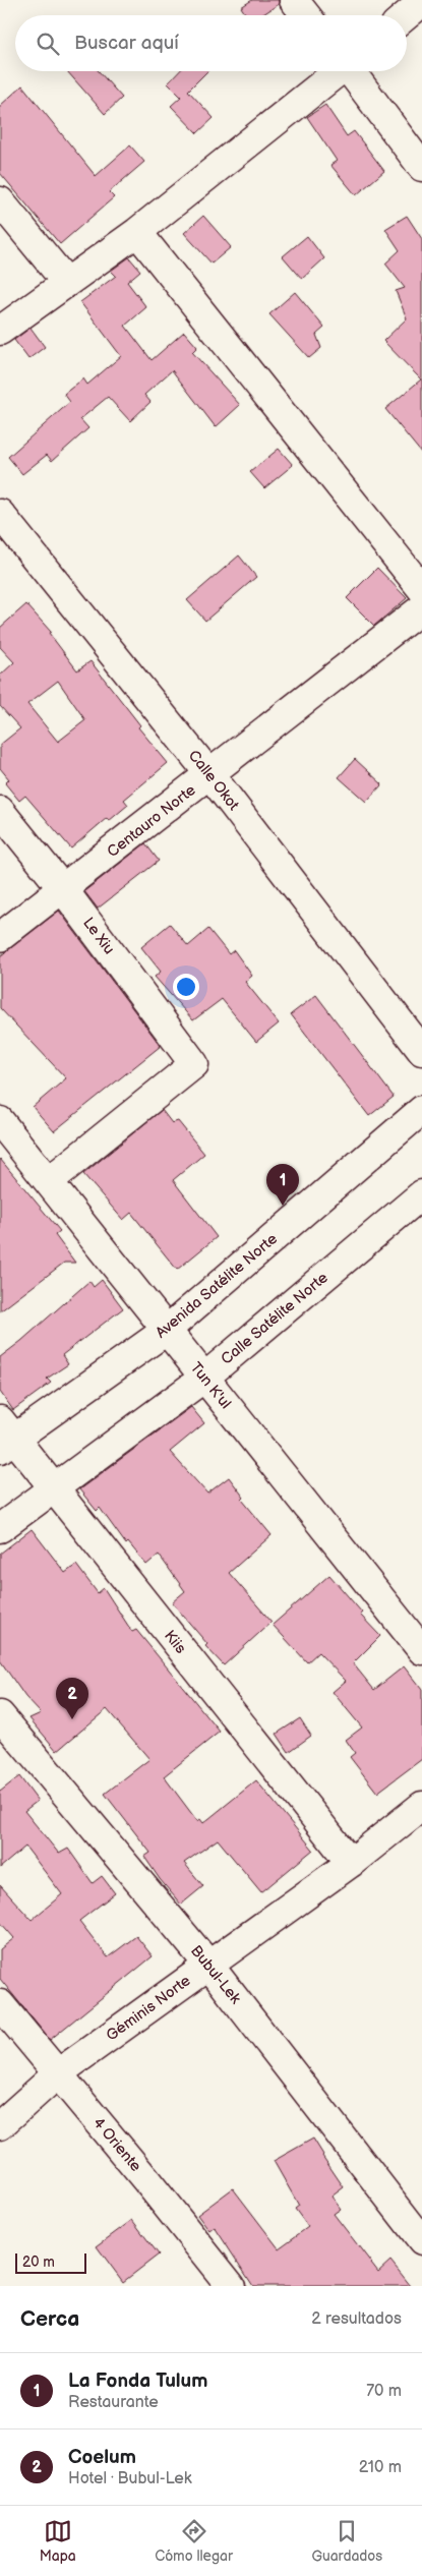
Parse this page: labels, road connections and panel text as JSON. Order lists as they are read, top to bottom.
{
  "streets": {
    "street": [
      "Calle Okot",
      "Centauro Norte",
      "Le Xiu",
      "Avenida Satélite Norte",
      "Calle Satélite Norte",
      "Tun K'ul",
      "Kiis",
      "Bubul-Lek",
      "Géminis Norte",
      "4 Oriente"
    ]
  },
  "crossings": [
    ["Calle Okot", "Centauro Norte"],
    ["Centauro Norte", "Le Xiu"],
    ["Le Xiu", "Tun K'ul"],
    ["Avenida Satélite Norte", "Tun K'ul"],
    ["Avenida Satélite Norte", "Kiis"],
    ["Calle Satélite Norte", "Tun K'ul"],
    ["Calle Satélite Norte", "Kiis"],
    ["Kiis", "Géminis Norte"],
    ["Bubul-Lek", "Géminis Norte"],
    ["Géminis Norte", "4 Oriente"]
  ],
  "scale_bar": "20 m",
  "page": {
    "search": "Buscar aquí",
    "pins": ["1", "2"],
    "scale": "20 m",
    "heading": ["Cerca", "2 resultados"],
    "list": [
      {
        "mark": "1",
        "name": "La Fonda Tulum",
        "note": "Restaurante",
        "value": "70 m"
      },
      {
        "mark": "2",
        "name": "Coelum",
        "note": "Hotel · Bubul-Lek",
        "value": "210 m"
      }
    ],
    "nav": ["Mapa", "Cómo llegar", "Guardados"]
  }
}
